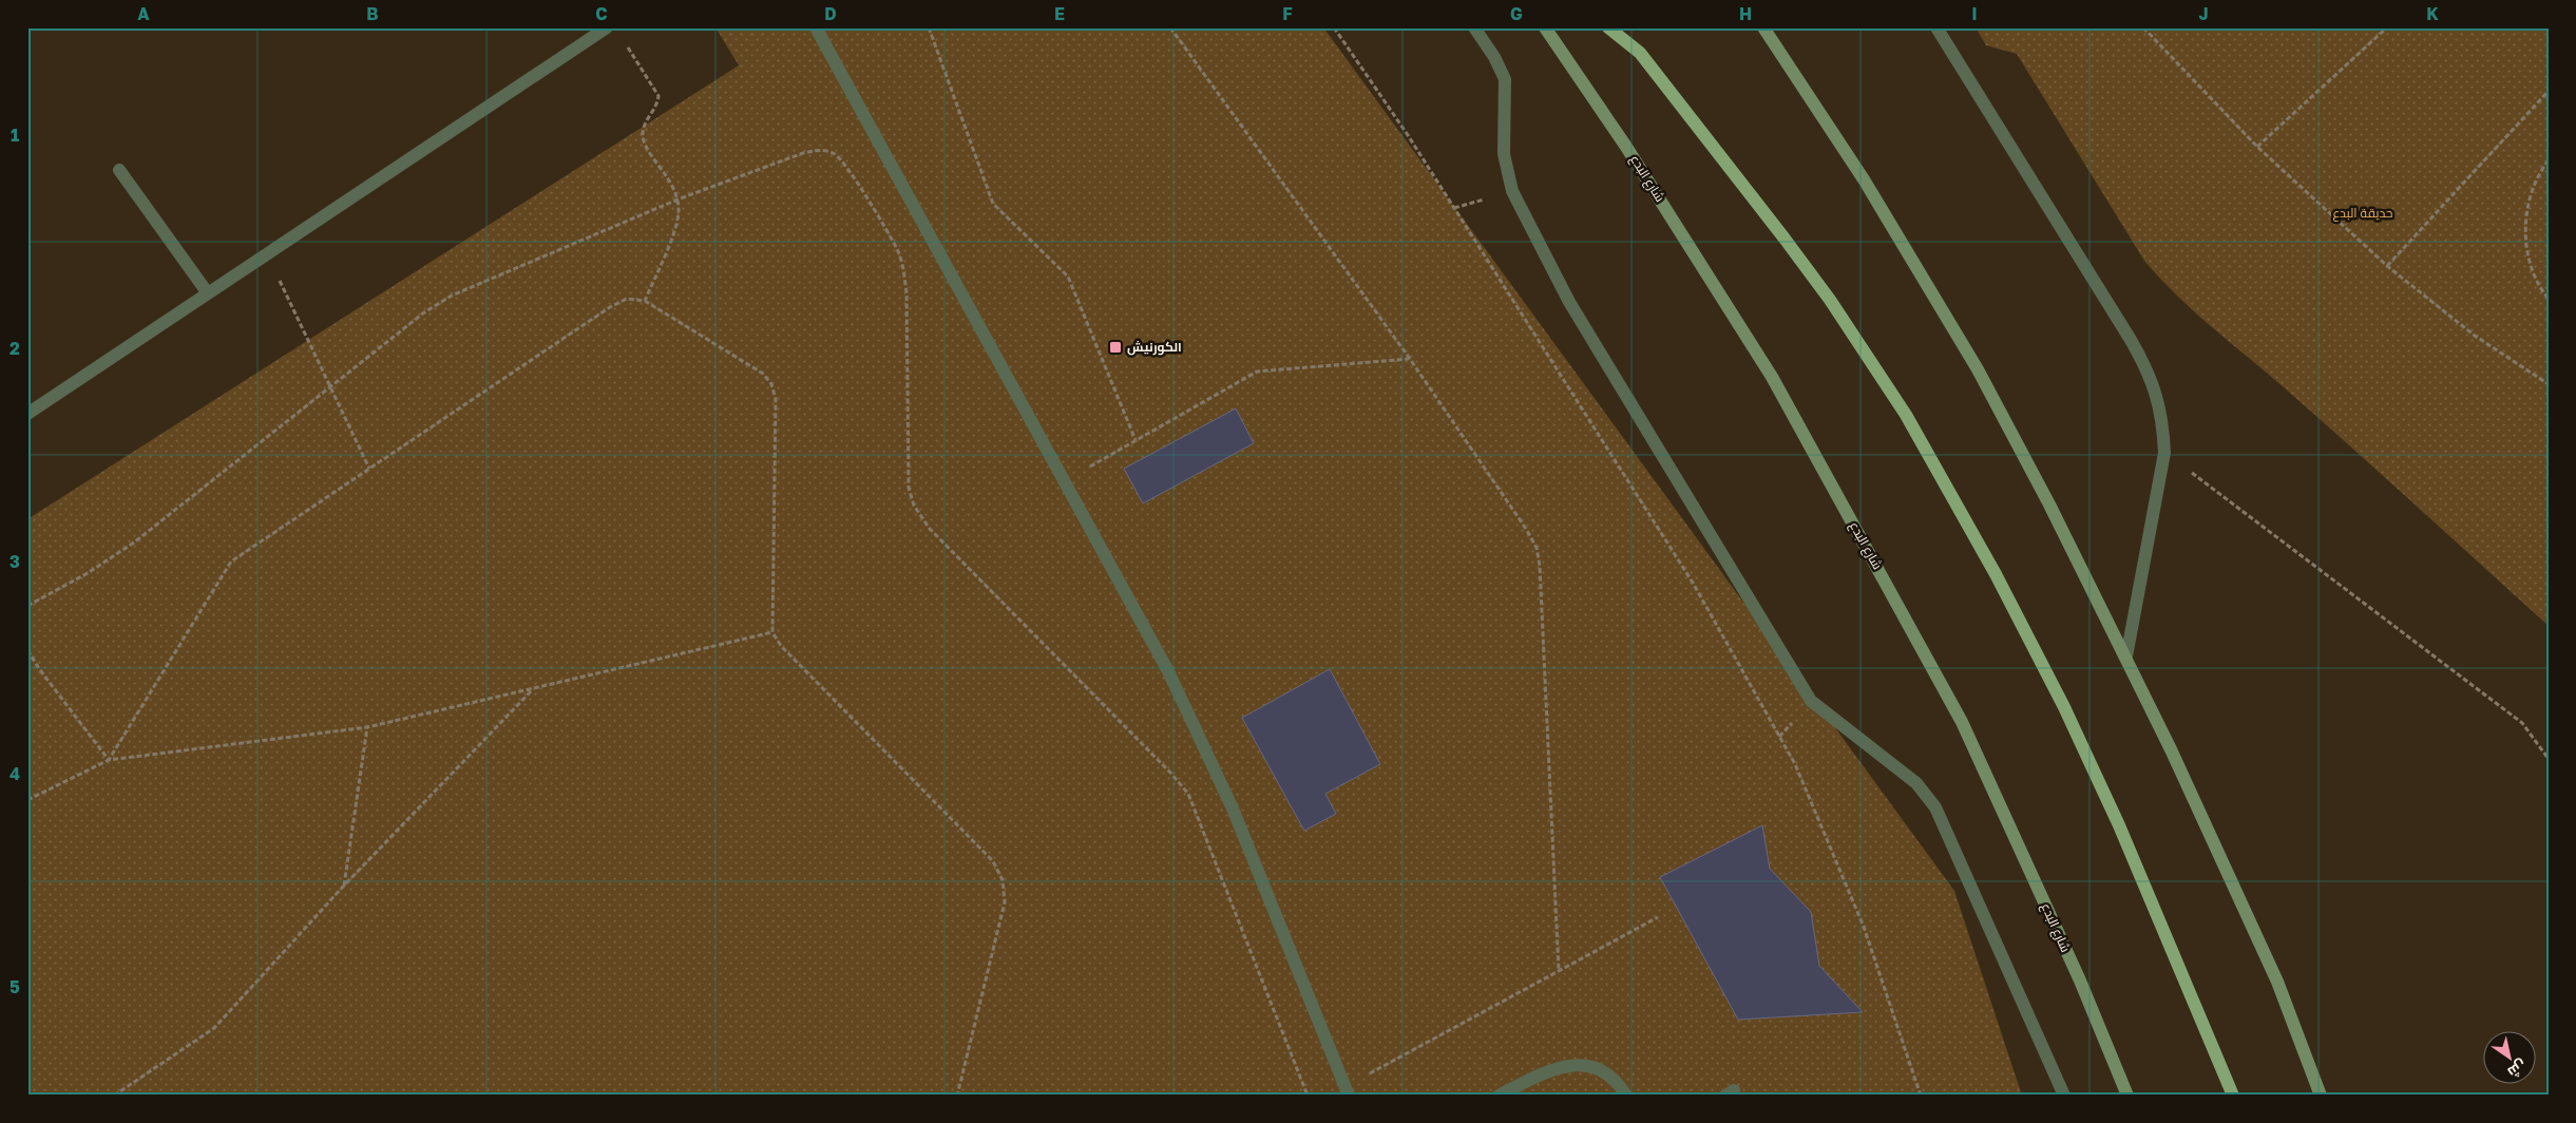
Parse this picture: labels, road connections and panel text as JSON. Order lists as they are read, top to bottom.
{
  "streets": {
    "main road": ["شارع البدع"]
  },
  "parks": ["حديقة البدع"],
  "places": {
    "transit": ["الكورنيش"]
  },
  "north": "bottom right",
  "grid": {
    "columns": [
      "A",
      "B",
      "C",
      "D",
      "E",
      "F",
      "G",
      "H",
      "I",
      "J",
      "K"
    ],
    "rows": [
      "1",
      "2",
      "3",
      "4",
      "5"
    ]
  }
}
